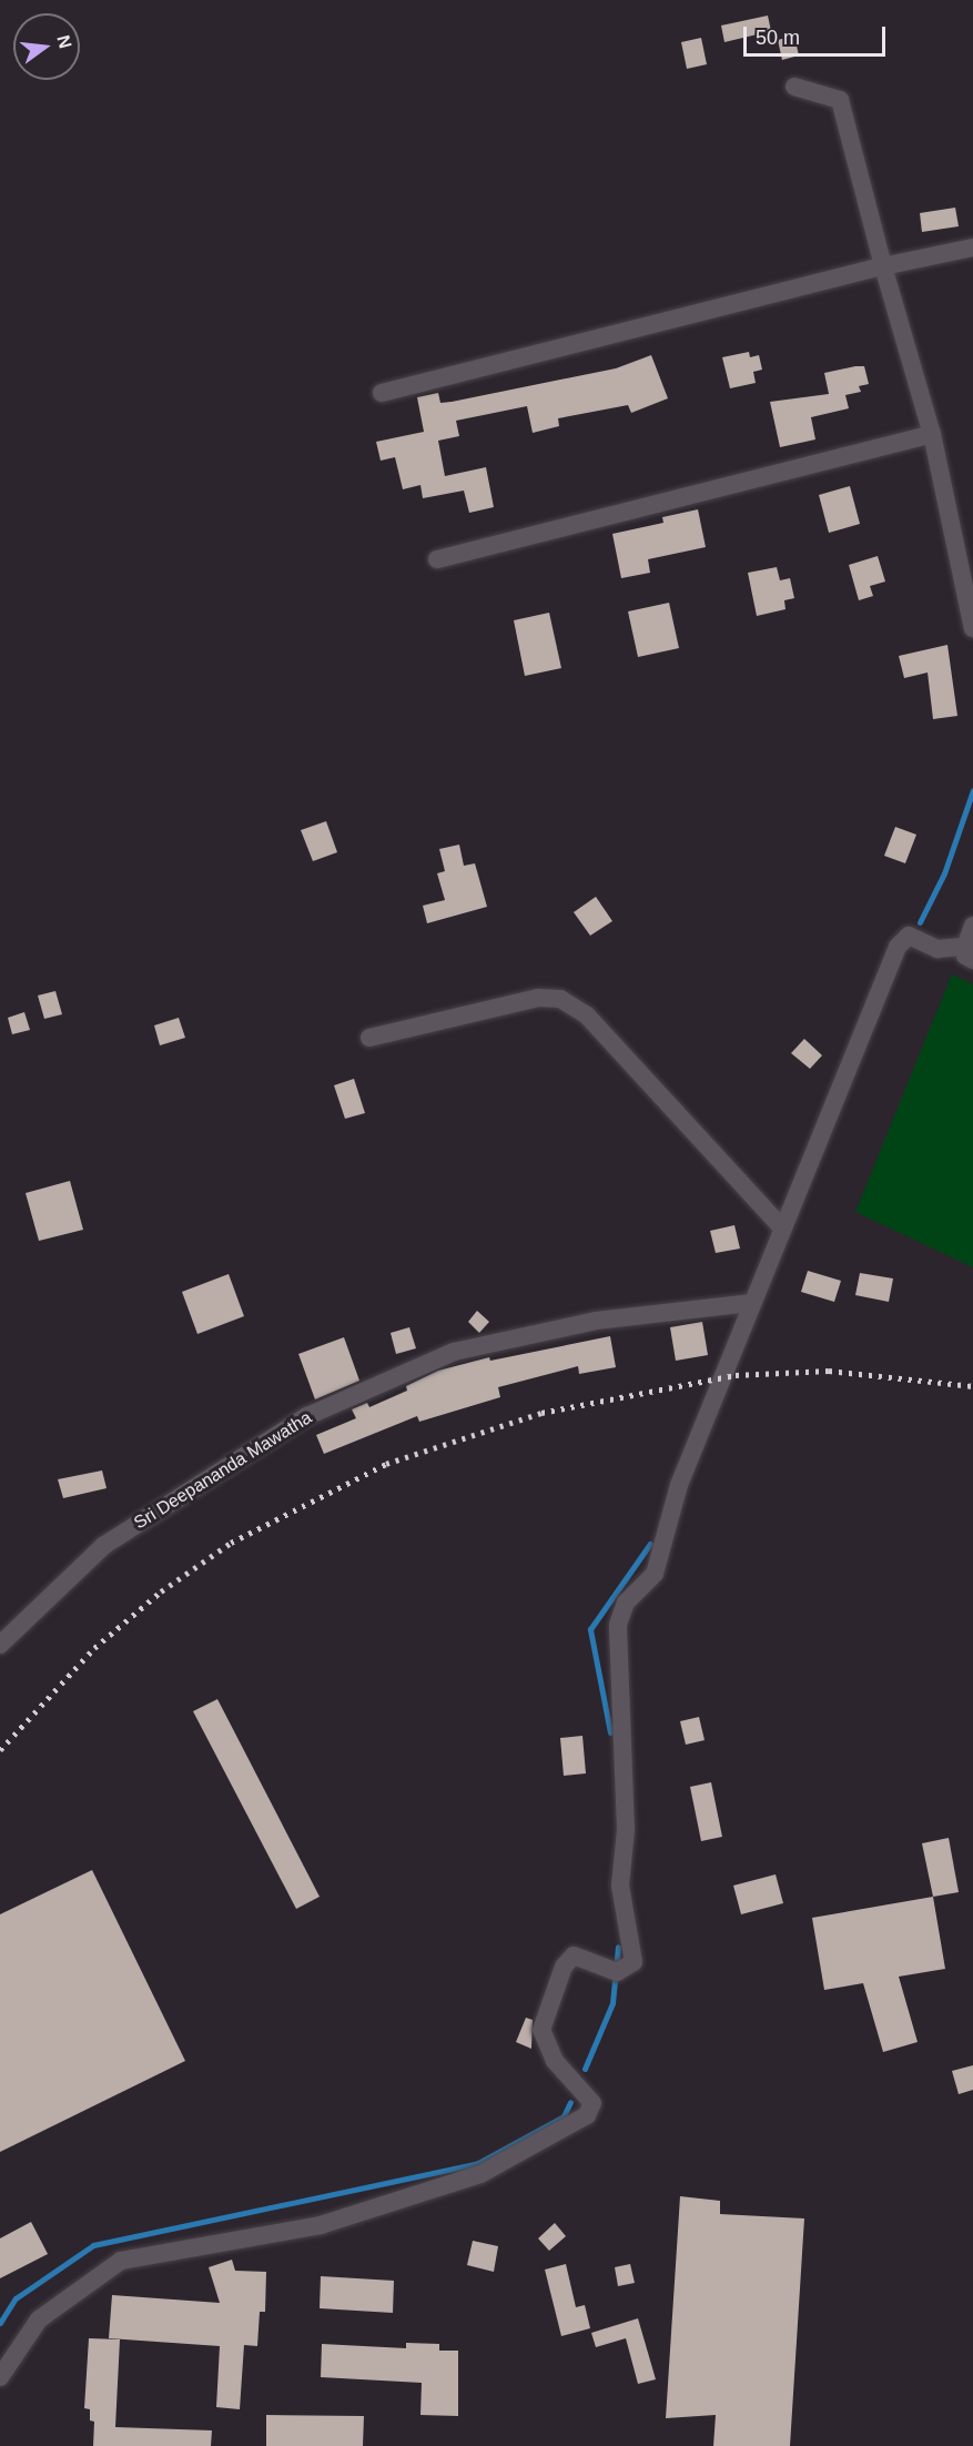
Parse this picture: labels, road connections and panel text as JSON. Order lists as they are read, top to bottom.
{
  "streets": {
    "street": ["Sri Deepananda Mawatha"]
  },
  "scale_bar": "50 m",
  "north": "right"
}
